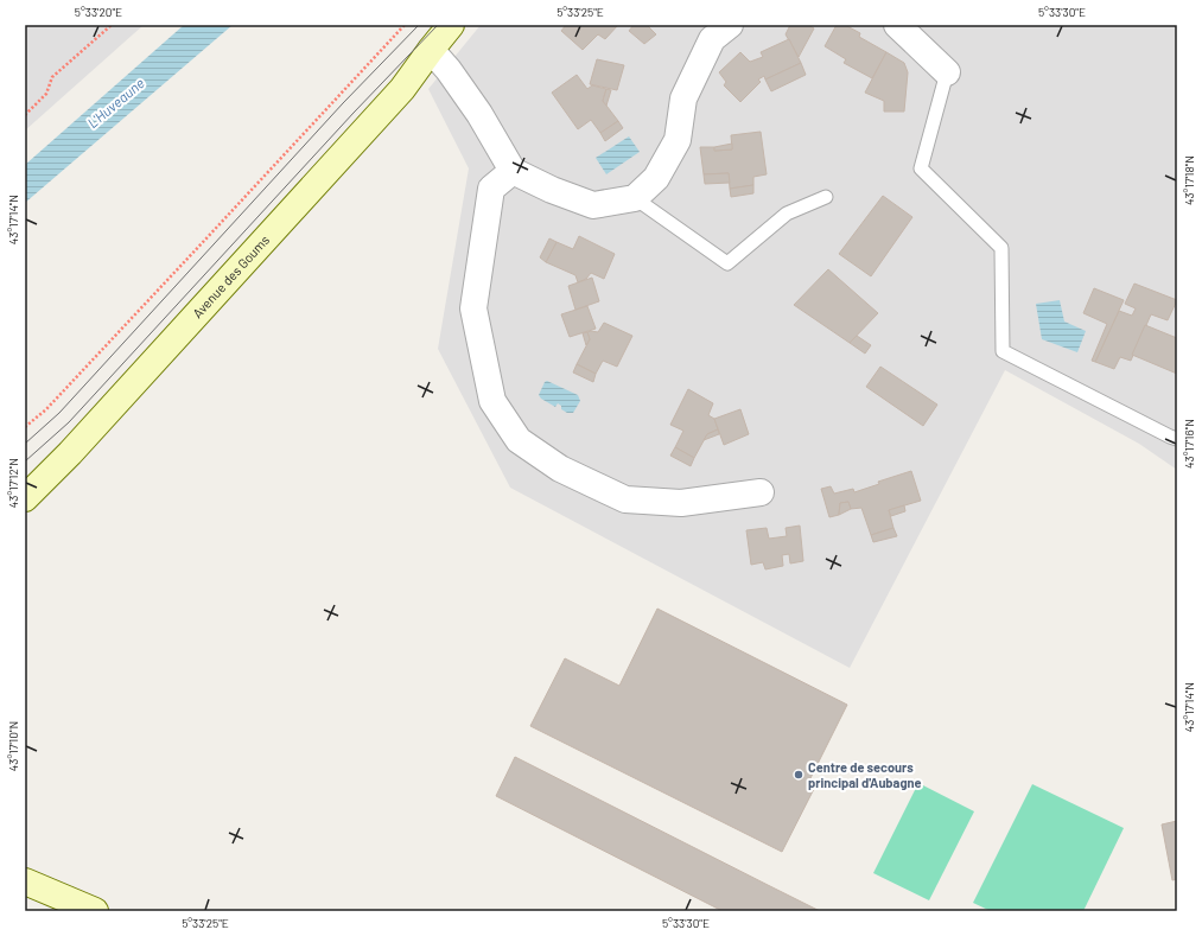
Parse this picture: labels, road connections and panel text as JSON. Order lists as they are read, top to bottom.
{
  "streets": {
    "main road": ["Avenue des Goums"]
  },
  "water": ["L'Huveaune"],
  "places": ["Centre de secours principal d'Aubagne"],
  "coordinates": [
    "5°33'20\"E",
    "5°33'25\"E",
    "5°33'30\"E",
    "43°17'18\"N",
    "43°17'14\"N",
    "43°17'16\"N",
    "43°17'12\"N",
    "43°17'10\"N"
  ]
}
